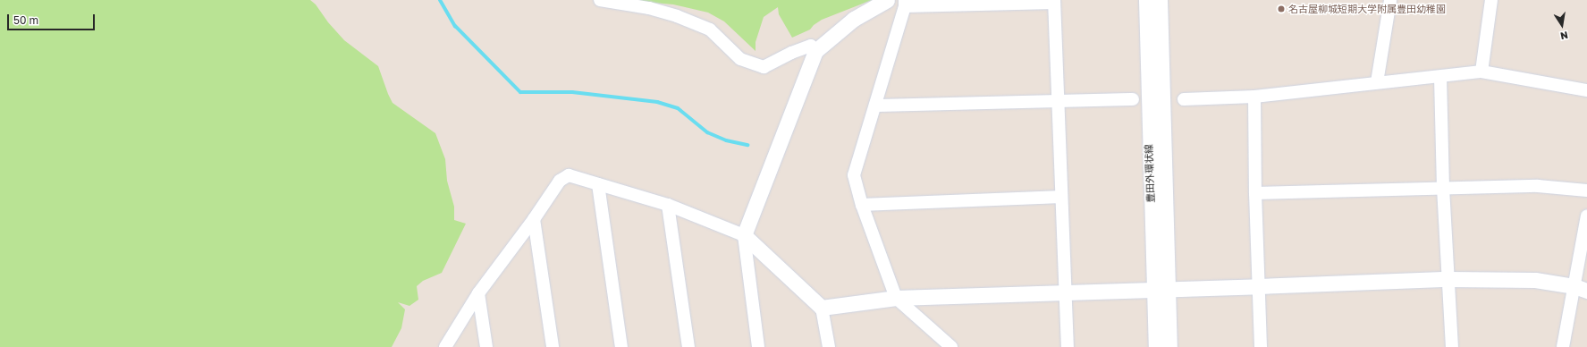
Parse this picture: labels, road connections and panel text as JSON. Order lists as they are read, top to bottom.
{
  "streets": {
    "street": ["豊田外環状線"]
  },
  "places": ["名古屋柳城短期大学附属豊田幼稚園"],
  "scale_bar": "50 m",
  "north": "bottom"
}
